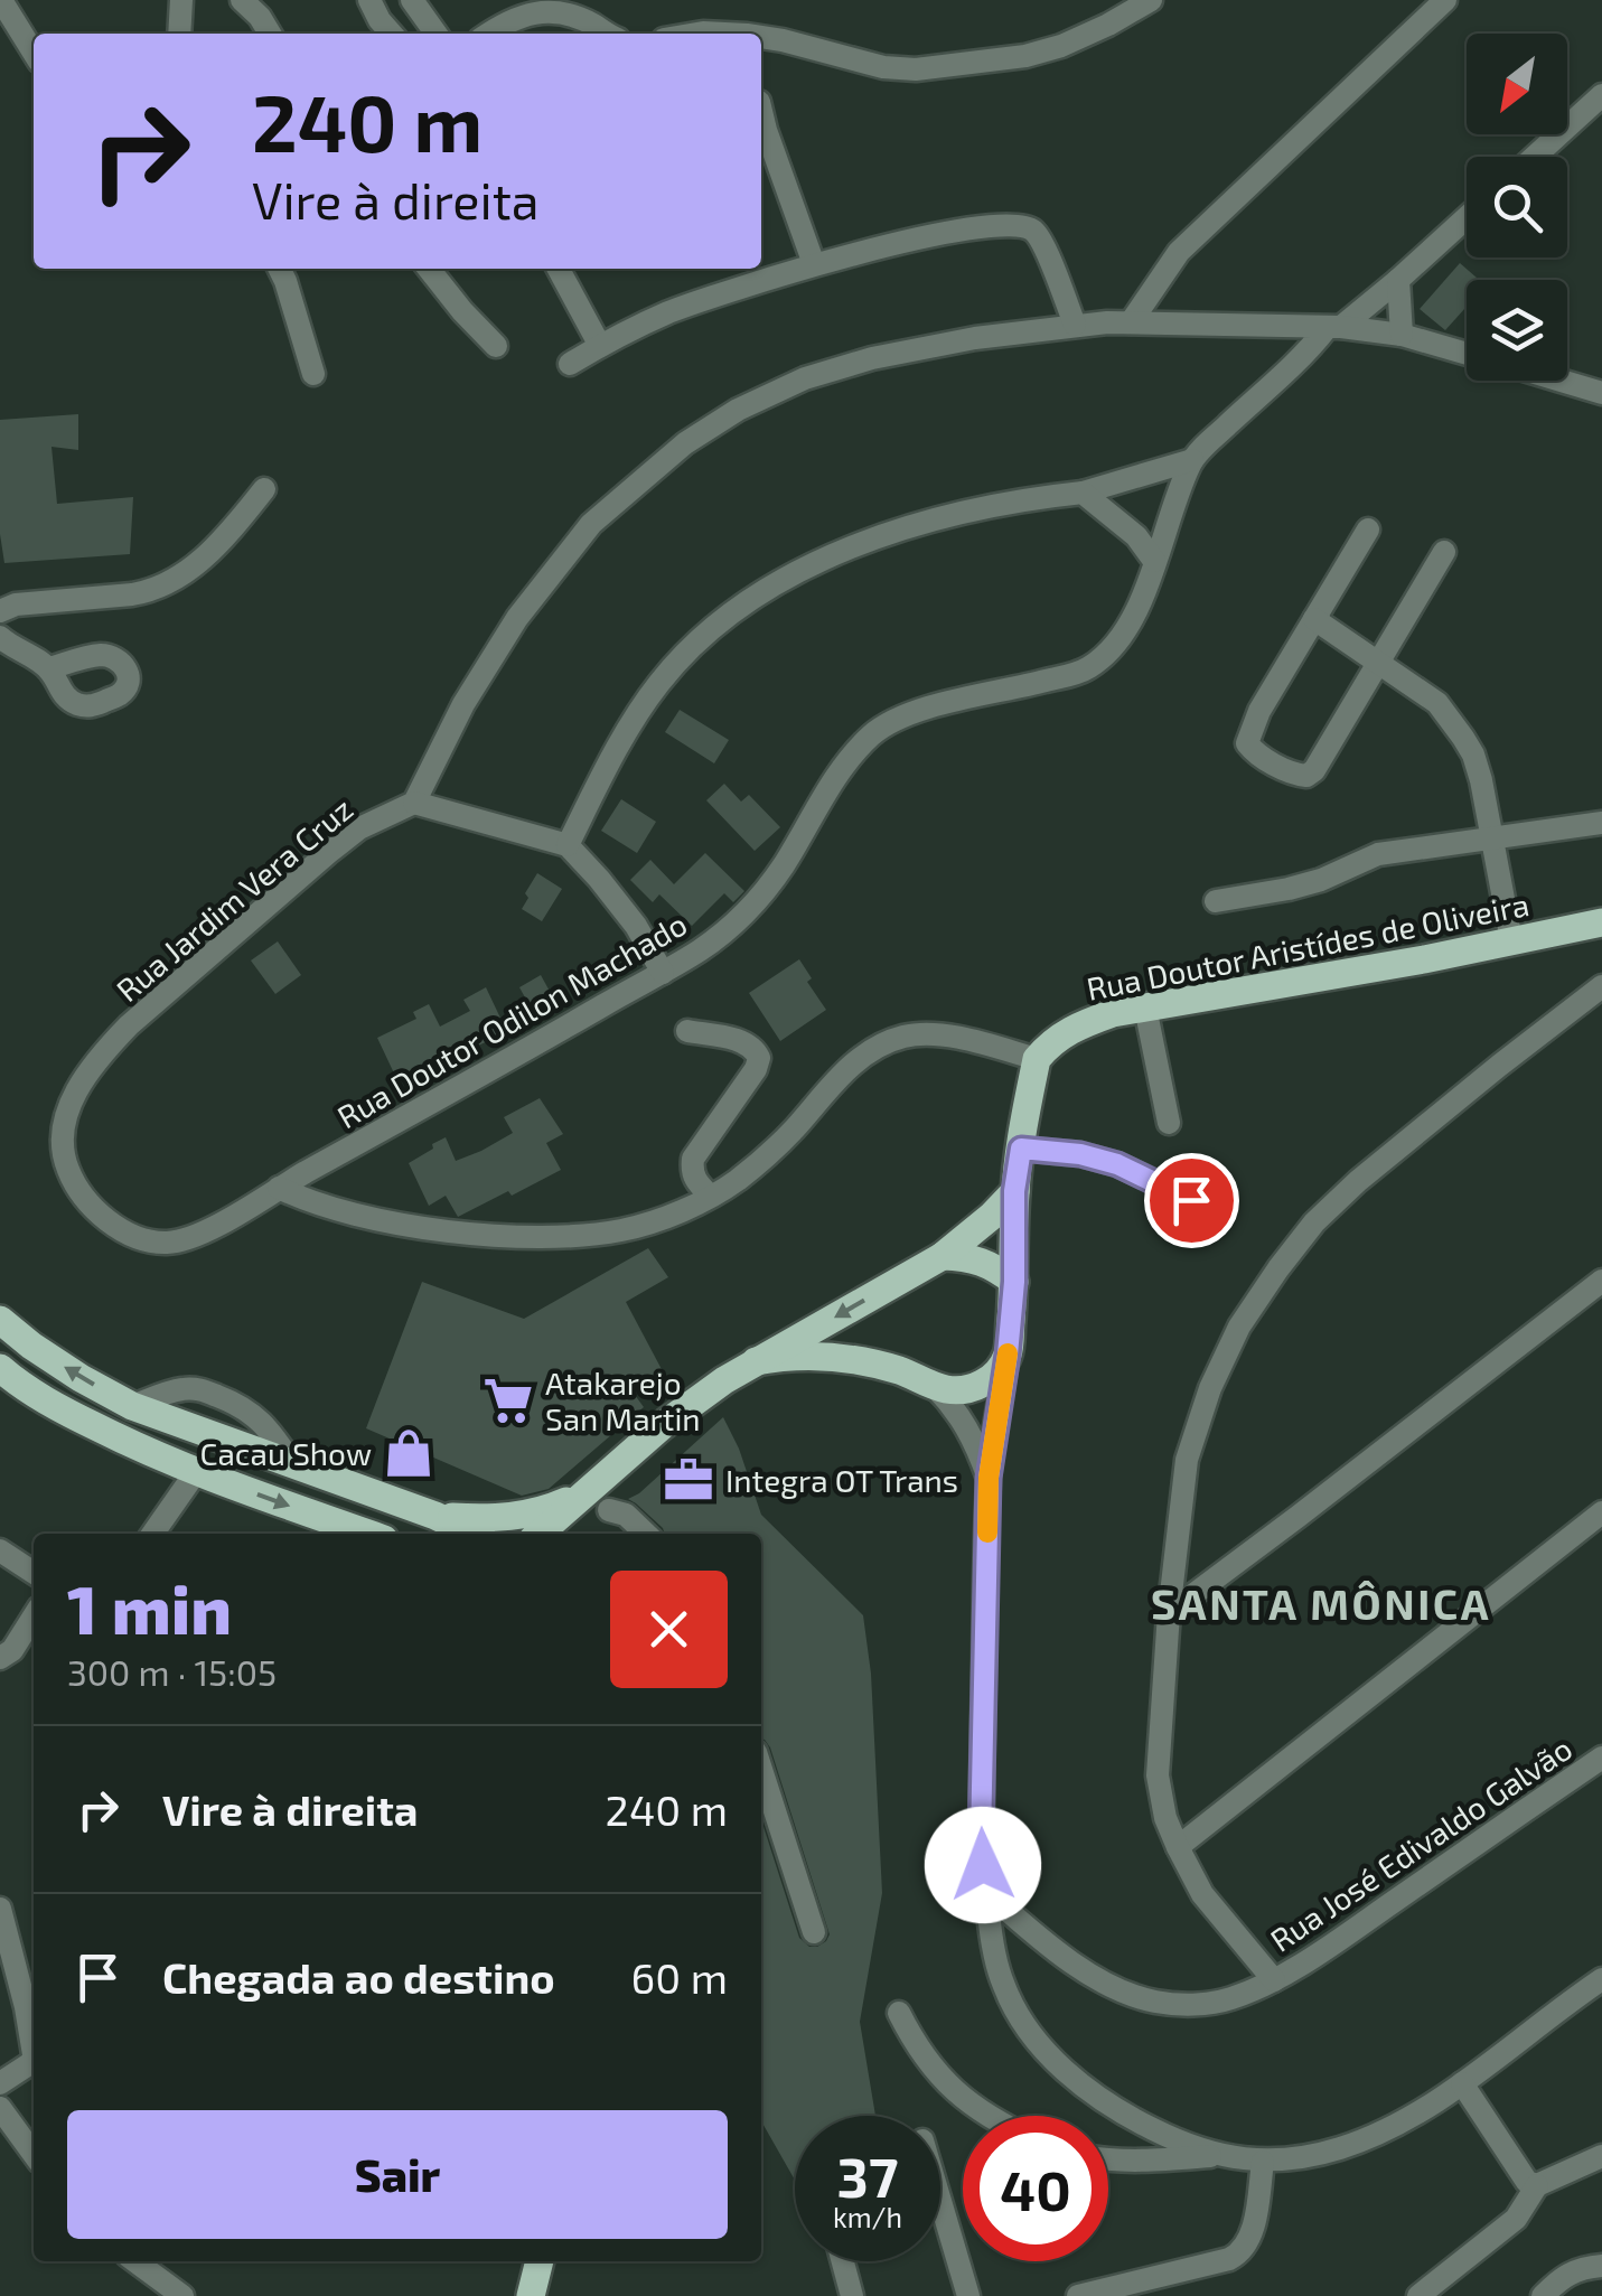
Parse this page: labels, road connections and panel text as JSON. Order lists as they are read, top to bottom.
{
  "streets": {
    "main road": ["Rua Doutor Aristídes de Oliveira"],
    "street": ["Rua Jardim Vera Cruz", "Rua Doutor Odilon Machado", "Rua José Edivaldo Galvão"]
  },
  "crossings": [
    ["Rua Jardim Vera Cruz", "Rua Doutor Odilon Machado"]
  ],
  "districts": ["SANTA MÔNICA"],
  "places": {
    "supermarket": ["Atakarejo San Martin"],
    "shop": ["Cacau Show"],
    "office": ["Integra OT Trans"]
  },
  "north": "bottom left",
  "page": {
    "turn": ["240 m", "Vire à direita"],
    "heading": ["1 min", "300 m · 15:05"],
    "list": [
      {
        "name": "Vire à direita",
        "value": "240 m"
      },
      {
        "name": "Chegada ao destino",
        "value": "60 m"
      }
    ],
    "buttons": "Sair",
    "speed": "37 km/h",
    "limit": "40"
  }
}
